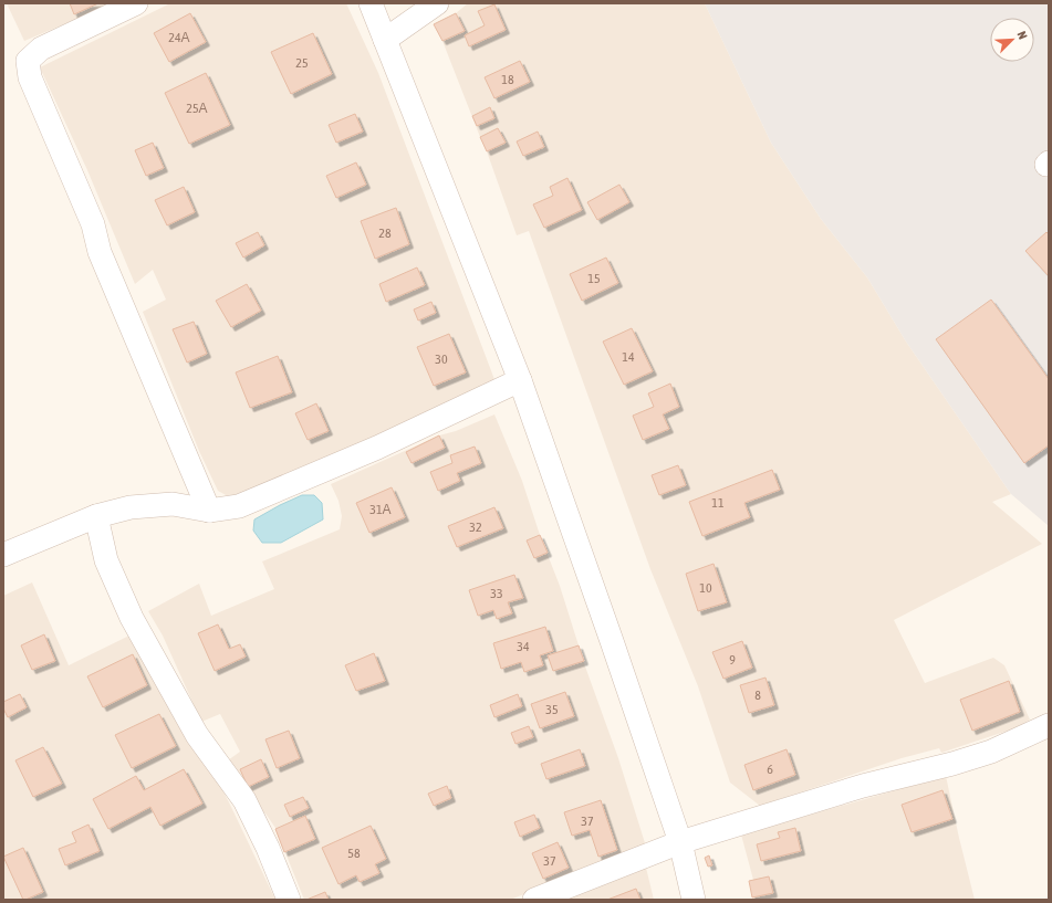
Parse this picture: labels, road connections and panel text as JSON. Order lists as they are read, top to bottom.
{
  "house_numbers": [
    "24А",
    "25",
    "18",
    "25А",
    "28",
    "15",
    "14",
    "30",
    "11",
    "31А",
    "32",
    "10",
    "33",
    "34",
    "9",
    "8",
    "35",
    "6",
    "37",
    "58",
    "37"
  ],
  "north": "top right"
}
